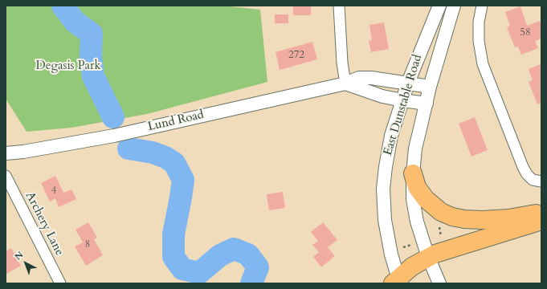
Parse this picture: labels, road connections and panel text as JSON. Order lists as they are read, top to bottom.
{
  "streets": {
    "street": ["East Dunstable Road", "Lund Road", "Archery Lane"]
  },
  "crossings": [
    ["East Dunstable Road", "Lund Road"]
  ],
  "parks": ["Degasis Park"],
  "house_numbers": [
    "58",
    "272",
    "4",
    "8"
  ],
  "north": "top left"
}
